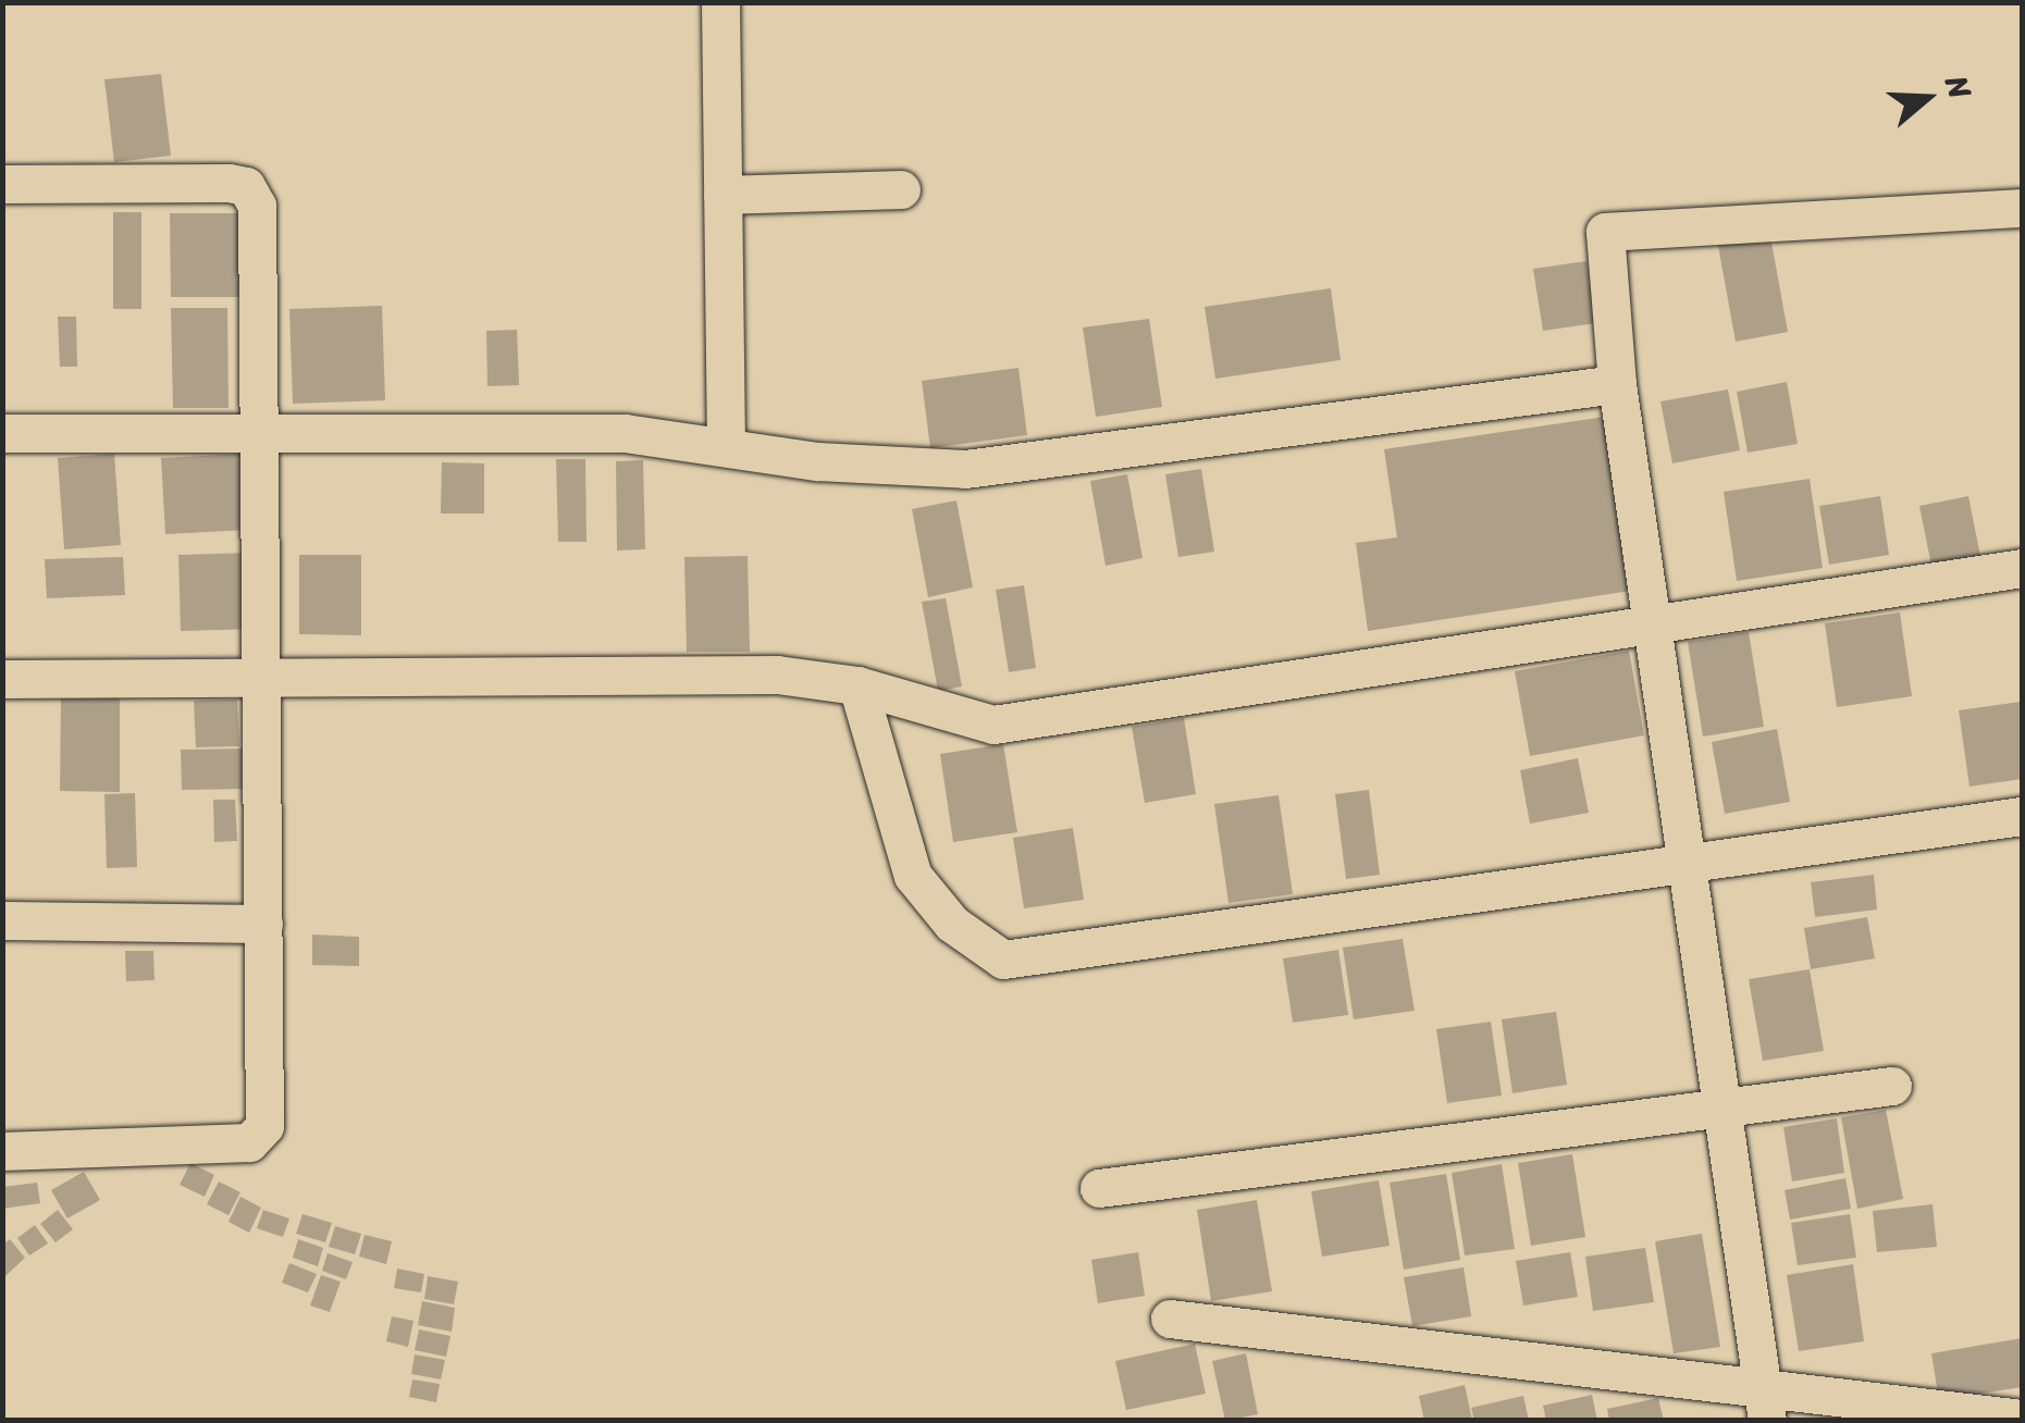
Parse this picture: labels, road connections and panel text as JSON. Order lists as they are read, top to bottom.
{
  "north": "right"
}
